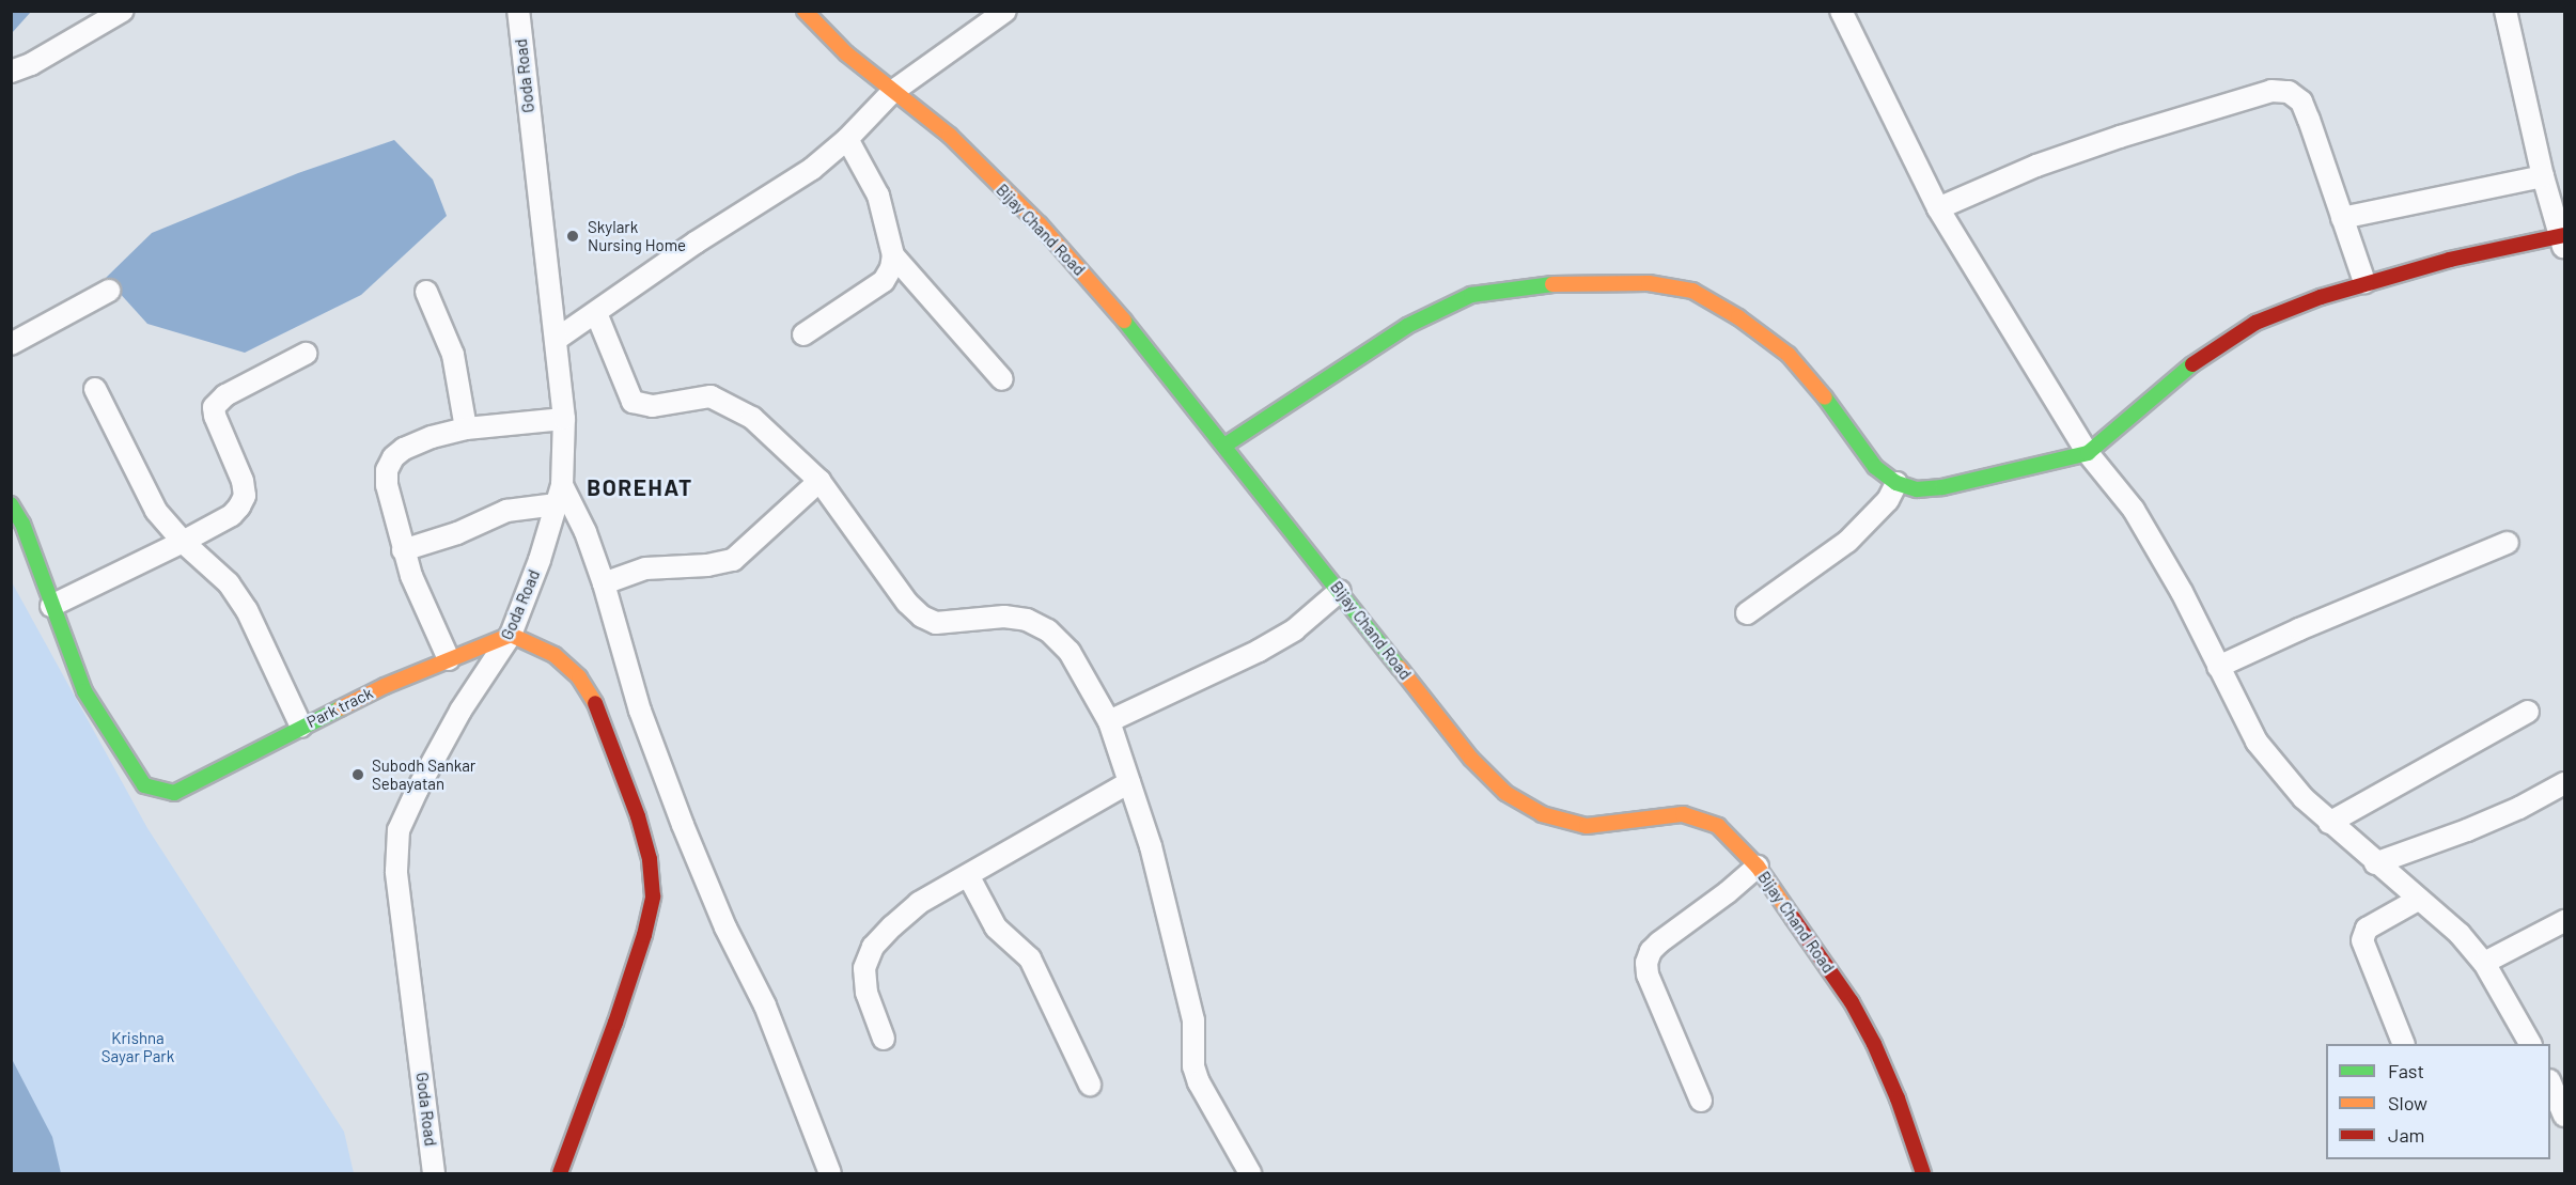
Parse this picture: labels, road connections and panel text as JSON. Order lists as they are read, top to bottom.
{
  "streets": {
    "street": ["Goda Road", "Bijay Chand Road", "Park track"]
  },
  "crossings": [
    ["Goda Road", "Park track"]
  ],
  "districts": ["BOREHAT"],
  "parks": ["Krishna Sayar Park"],
  "places": ["Skylark Nursing Home", "Subodh Sankar Sebayatan"],
  "legend": ["Fast", "Slow", "Jam"]
}
